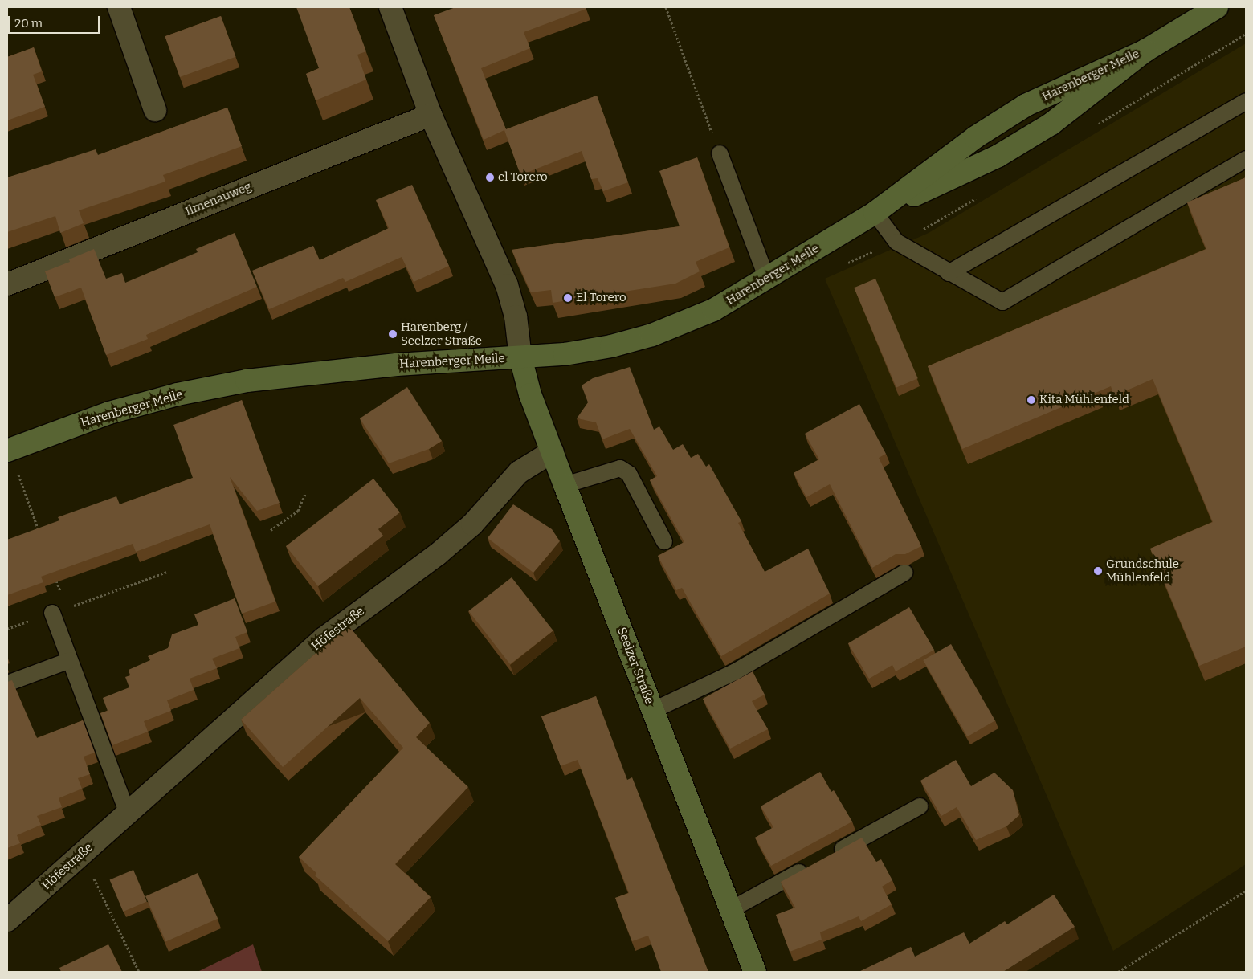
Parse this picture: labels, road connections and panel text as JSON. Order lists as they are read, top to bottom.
{
  "streets": {
    "main road": ["Harenberger Meile", "Seelzer Straße"],
    "street": ["Ilmenauweg", "Höfestraße"]
  },
  "crossings": [
    ["Harenberger Meile", "Seelzer Straße"],
    ["Höfestraße", "Seelzer Straße"]
  ],
  "places": [
    "el Torero",
    "El Torero",
    "Harenberg / Seelzer Straße",
    "Kita Mühlenfeld",
    "Grundschule Mühlenfeld"
  ],
  "scale_bar": "20 m"
}
